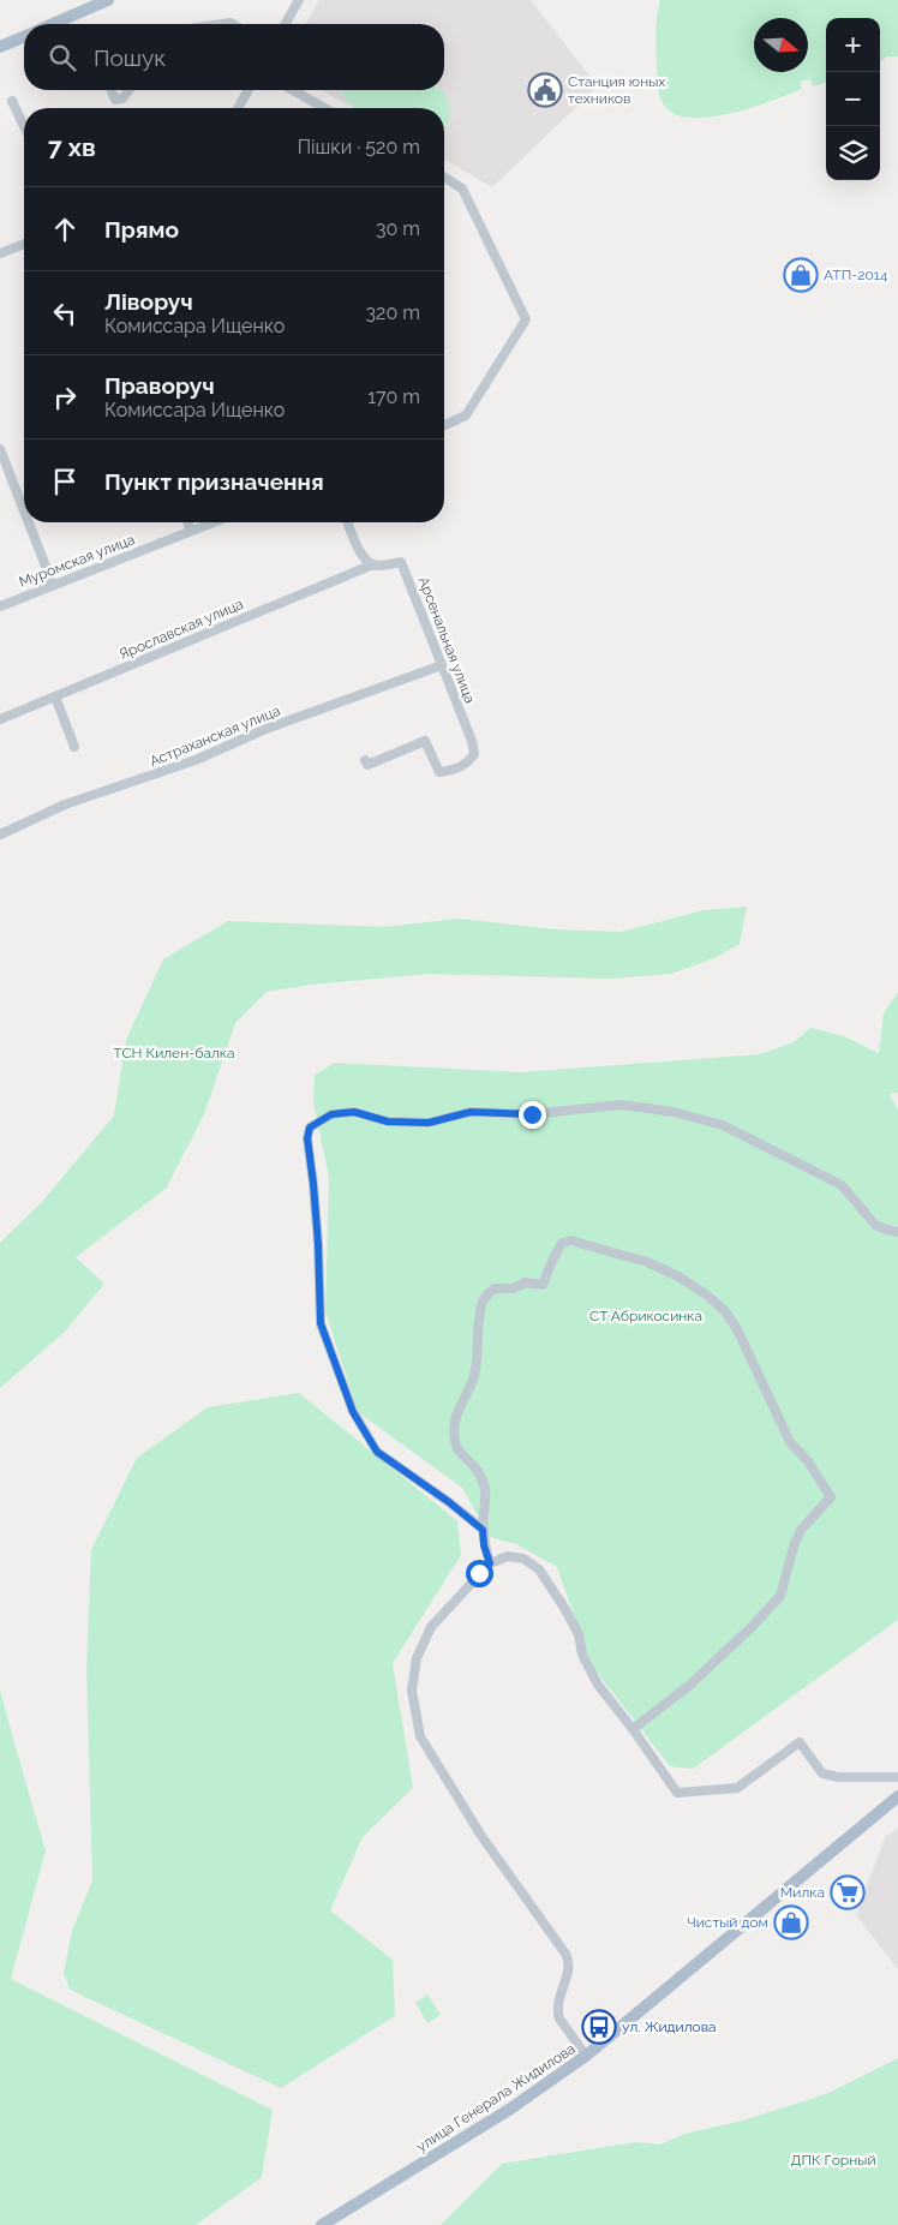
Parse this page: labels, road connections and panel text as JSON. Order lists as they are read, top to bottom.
{
  "streets": {
    "main road": ["улица Генерала Жидилова"],
    "street": [
      "Муромская улица",
      "Ярославская улица",
      "Арсенальная улица",
      "Астраханская улица"
    ]
  },
  "crossings": [
    ["Ярославская улица", "Арсенальная улица"],
    ["Арсенальная улица", "Астраханская улица"]
  ],
  "parks": ["ТСН Килен-балка", "СТ Абрикосинка", "ДПК Горный"],
  "places": {
    "public building": ["Станция юных техников"],
    "shop": ["АТП-2014", "Чистый дом"],
    "supermarket": ["Милка"],
    "bus stop": ["ул. Жидилова"]
  },
  "north": "right",
  "page": {
    "map_buttons": ["+", "−"],
    "search": "Пошук",
    "heading": ["7 хв", "Пішки · 520 m"],
    "list": [
      ["Прямо", "30 m"],
      ["Ліворуч", "Комиссара Ищенко", "320 m"],
      ["Праворуч", "Комиссара Ищенко", "170 m"],
      "Пункт призначення"
    ]
  }
}
